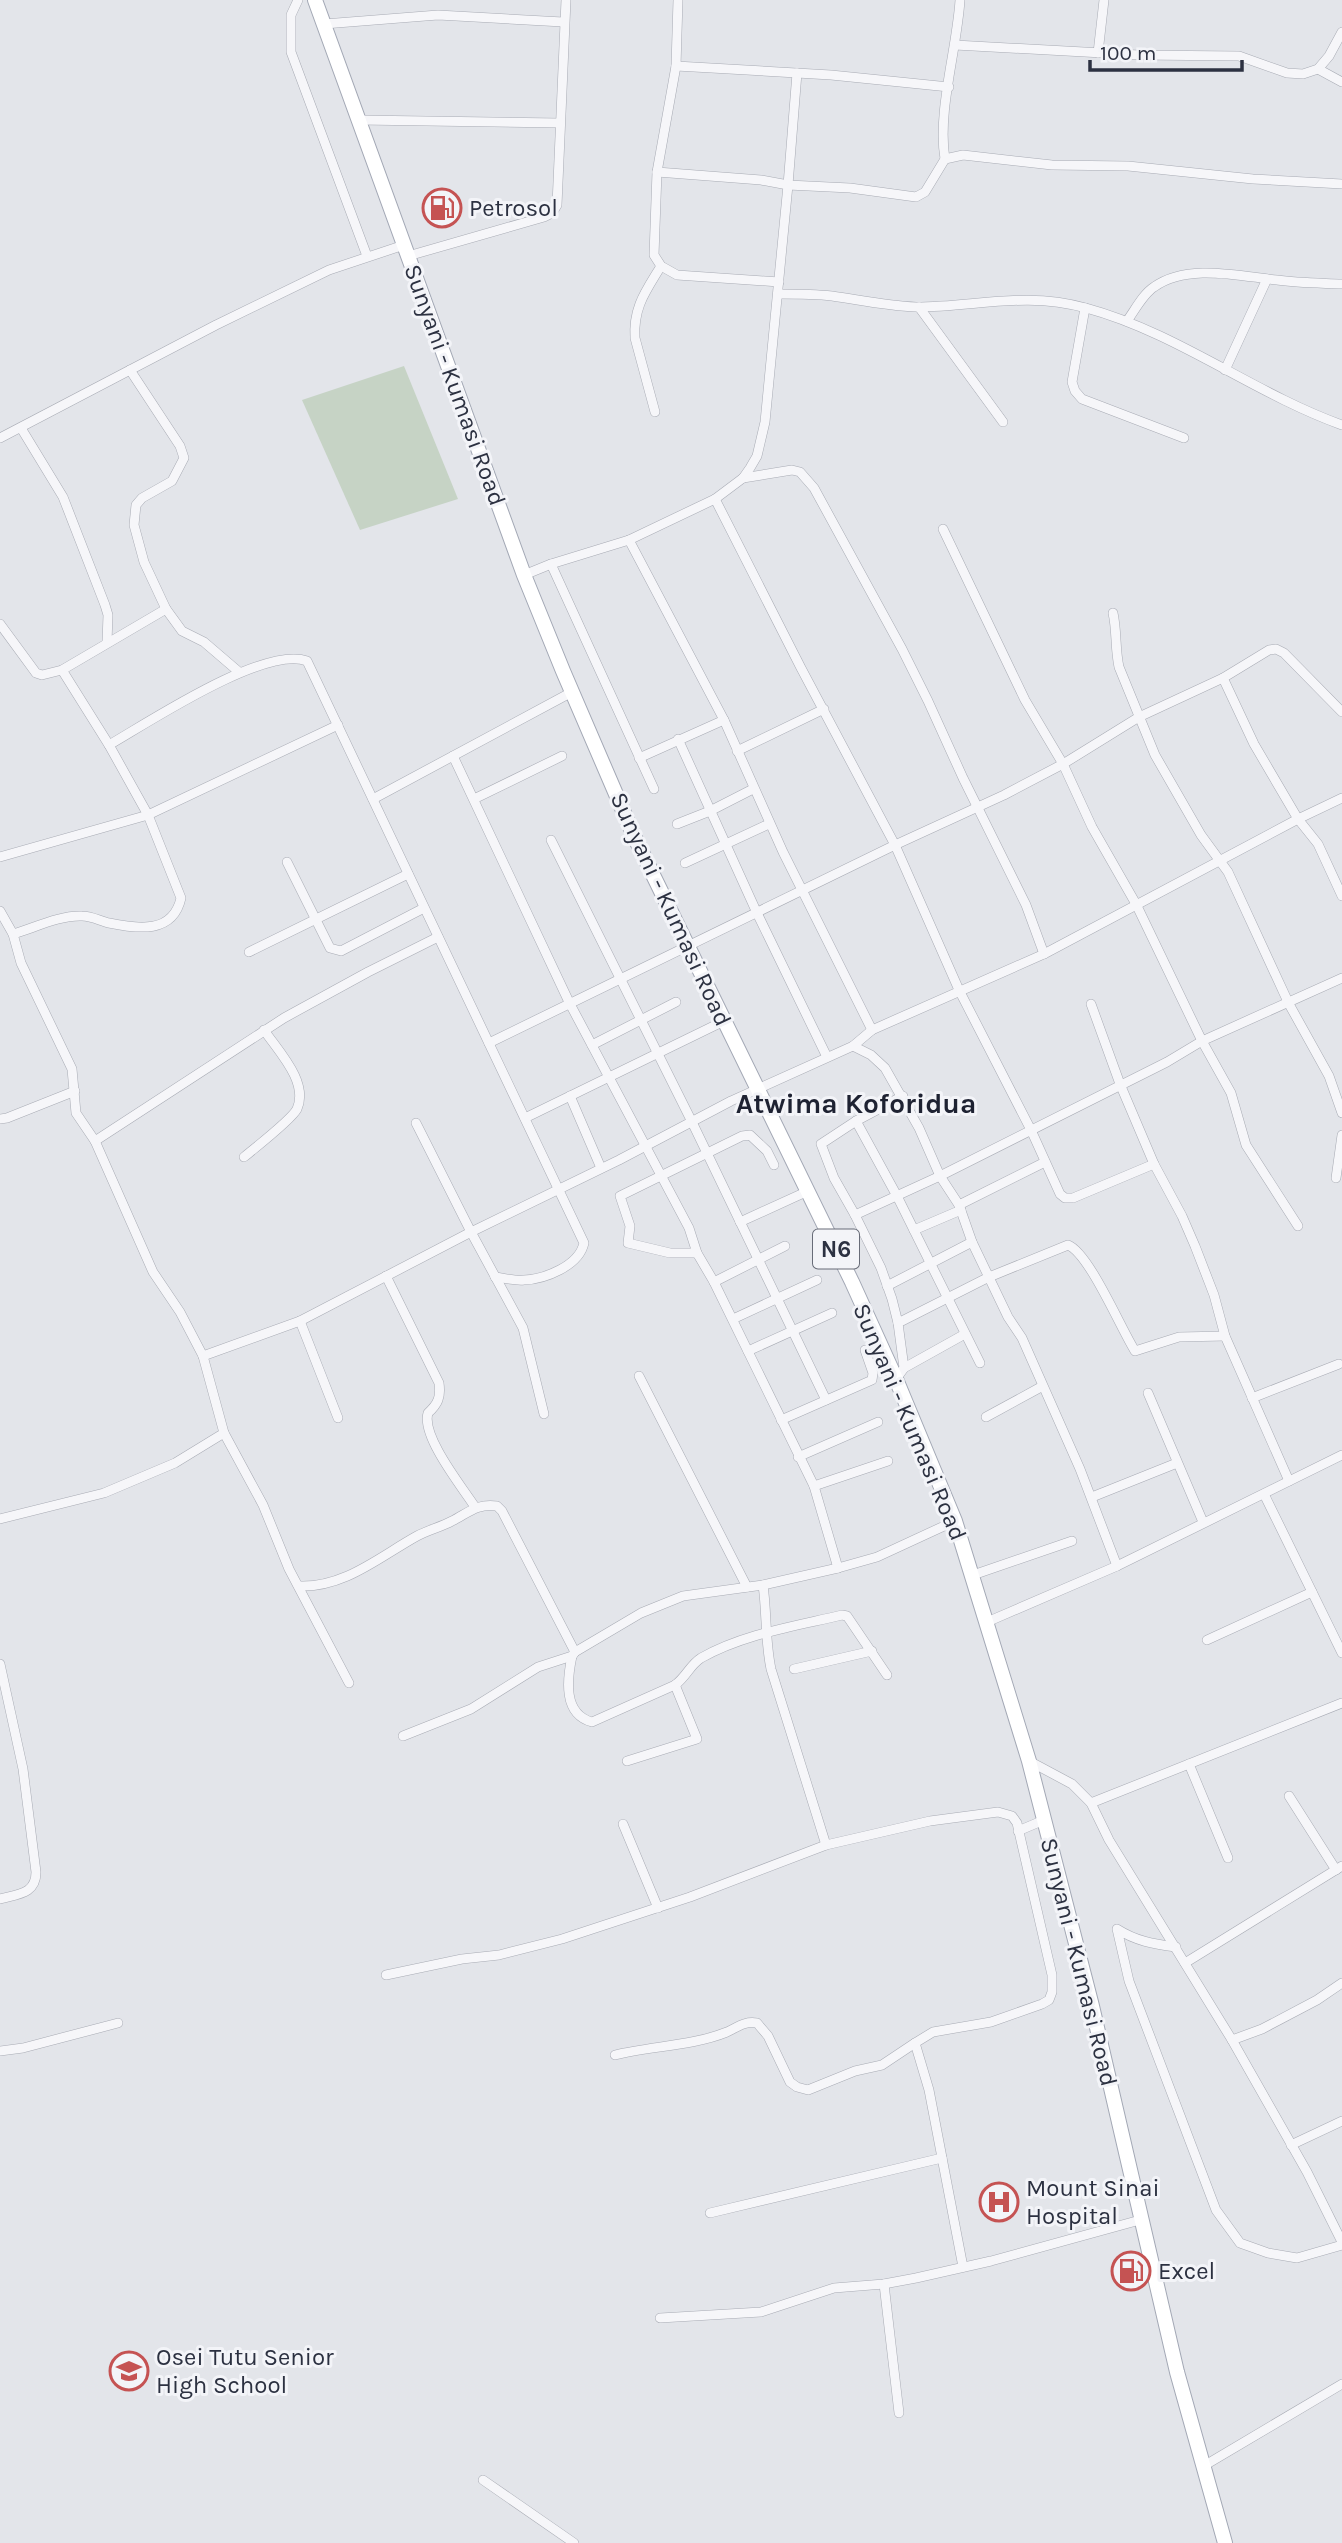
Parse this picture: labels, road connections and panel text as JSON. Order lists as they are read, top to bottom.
{
  "streets": {
    "main road": ["Sunyani - Kumasi Road", "N6"]
  },
  "districts": ["Atwima Koforidua"],
  "places": {
    "fuel station": ["Petrosol", "Excel"],
    "hospital": ["Mount Sinai Hospital"],
    "school or university": ["Osei Tutu Senior High School"]
  },
  "scale_bar": "100 m"
}
